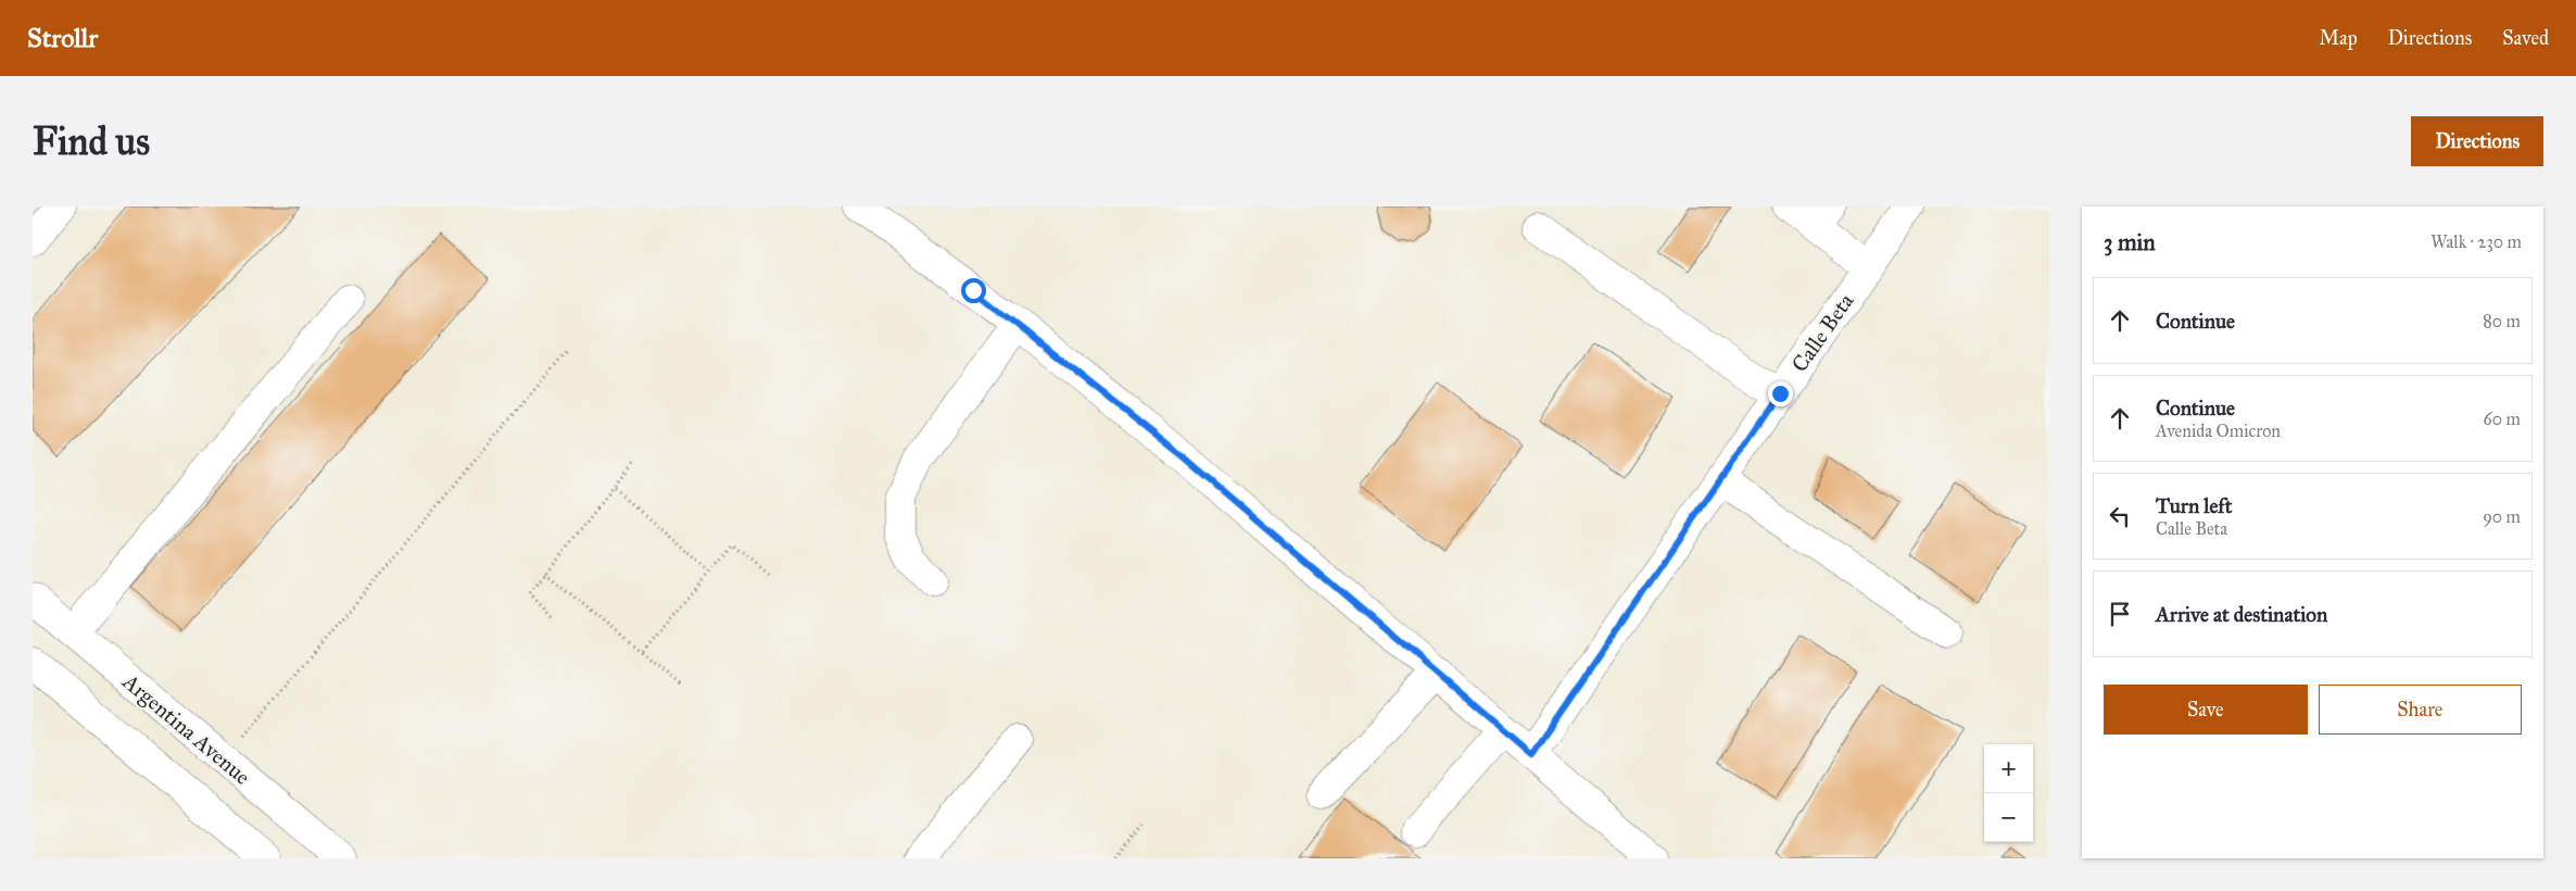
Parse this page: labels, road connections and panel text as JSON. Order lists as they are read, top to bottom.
{
  "streets": {
    "street": ["Calle Beta", "Argentina Avenue"]
  },
  "page": {
    "header": "Strollr",
    "nav": ["Map", "Directions", "Saved"],
    "buttons": [
      "Directions",
      ["Save", "Share"]
    ],
    "title": "Find us",
    "heading": ["3 min", "Walk · 230 m"],
    "list": [
      ["Continue", "80 m"],
      ["Continue", "Avenida Omicron", "60 m"],
      ["Turn left", "Calle Beta", "90 m"],
      "Arrive at destination"
    ],
    "map_buttons": ["+", "−"]
  }
}
